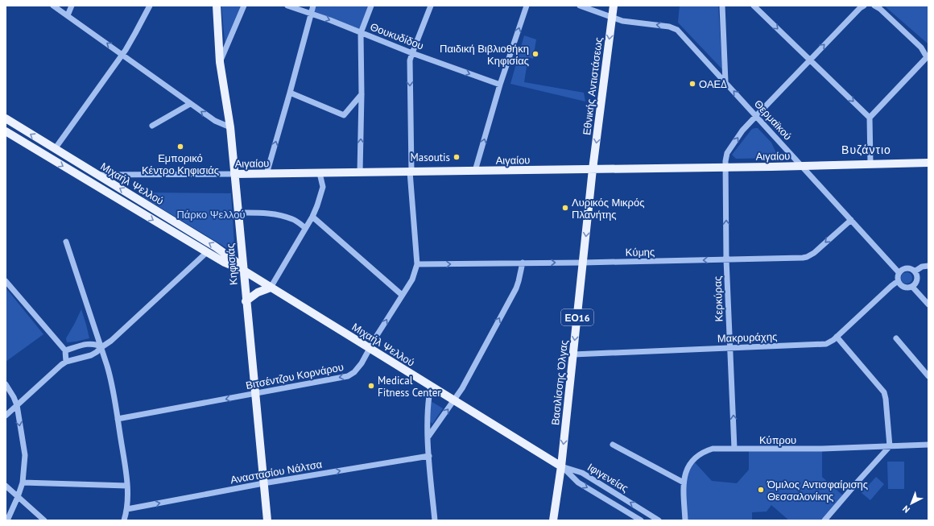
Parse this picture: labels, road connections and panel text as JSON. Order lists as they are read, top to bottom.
{
  "streets": {
    "main road": [
      "Εθνικής Αντιστάσεως",
      "Αιγαίου",
      "Μιχαήλ Ψελλού",
      "Κηφισιάς",
      "ΕΟ16",
      "Βασιλίσσης Όλγας"
    ],
    "street": [
      "Θουκυδίδου",
      "Θερμαϊκού",
      "Κύμης",
      "Κερκύρας",
      "Μακρυράχης",
      "Βιτσέντζου Κορνάρου",
      "Κύπρου",
      "Αναστασίου Νάλτσα",
      "Ιφιγενείας"
    ]
  },
  "crossings": [
    ["Θουκυδίδου", "Βιτσέντζου Κορνάρου"],
    ["Εθνικής Αντιστάσεως", "Θερμαϊκού"],
    ["Εθνικής Αντιστάσεως", "Αιγαίου"],
    ["Εθνικής Αντιστάσεως", "Βασιλίσσης Όλγας"],
    ["Θερμαϊκού", "Αιγαίου"],
    ["Θερμαϊκού", "Κύμης"],
    ["Θερμαϊκού", "Κερκύρας"],
    ["Θερμαϊκού", "Μακρυράχης"],
    ["Αιγαίου", "Μιχαήλ Ψελλού"],
    ["Αιγαίου", "Κηφισιάς"],
    ["Αιγαίου", "Κερκύρας"],
    ["Αιγαίου", "Βιτσέντζου Κορνάρου"],
    ["Αιγαίου", "Βασιλίσσης Όλγας"],
    ["Μιχαήλ Ψελλού", "Κηφισιάς"],
    ["Μιχαήλ Ψελλού", "Βιτσέντζου Κορνάρου"],
    ["Μιχαήλ Ψελλού", "Βασιλίσσης Όλγας"],
    ["Μιχαήλ Ψελλού", "Ιφιγενείας"],
    ["Κύμης", "Κερκύρας"],
    ["Κύμης", "Βιτσέντζου Κορνάρου"],
    ["Κύμης", "Βασιλίσσης Όλγας"],
    ["Κηφισιάς", "Βιτσέντζου Κορνάρου"],
    ["Κηφισιάς", "Αναστασίου Νάλτσα"],
    ["Κερκύρας", "Μακρυράχης"],
    ["Κερκύρας", "Κύπρου"],
    ["Μακρυράχης", "Βασιλίσσης Όλγας"],
    ["Βασιλίσσης Όλγας", "Ιφιγενείας"]
  ],
  "one_way": [
    "Θουκυδίδου",
    "Εθνικής Αντιστάσεως",
    "Θερμαϊκού",
    "Κερκύρας",
    "Βασιλίσσης Όλγας",
    "Αναστασίου Νάλτσα"
  ],
  "districts": ["Βυζάντιο"],
  "parks": ["Πάρκο Ψελλού"],
  "places": [
    "Παιδική Βιβλιοθήκη Κηφισίας",
    "ΟΑΕΔ",
    "Εμπορικό Κέντρο Κηφισιάς",
    "Masoutis",
    "Λυρικός Μικρός Πλανήτης",
    "Medical Fitness Center",
    "Όμιλος Αντισφαίρισης Θεσσαλονίκης"
  ],
  "north": "bottom left"
}
